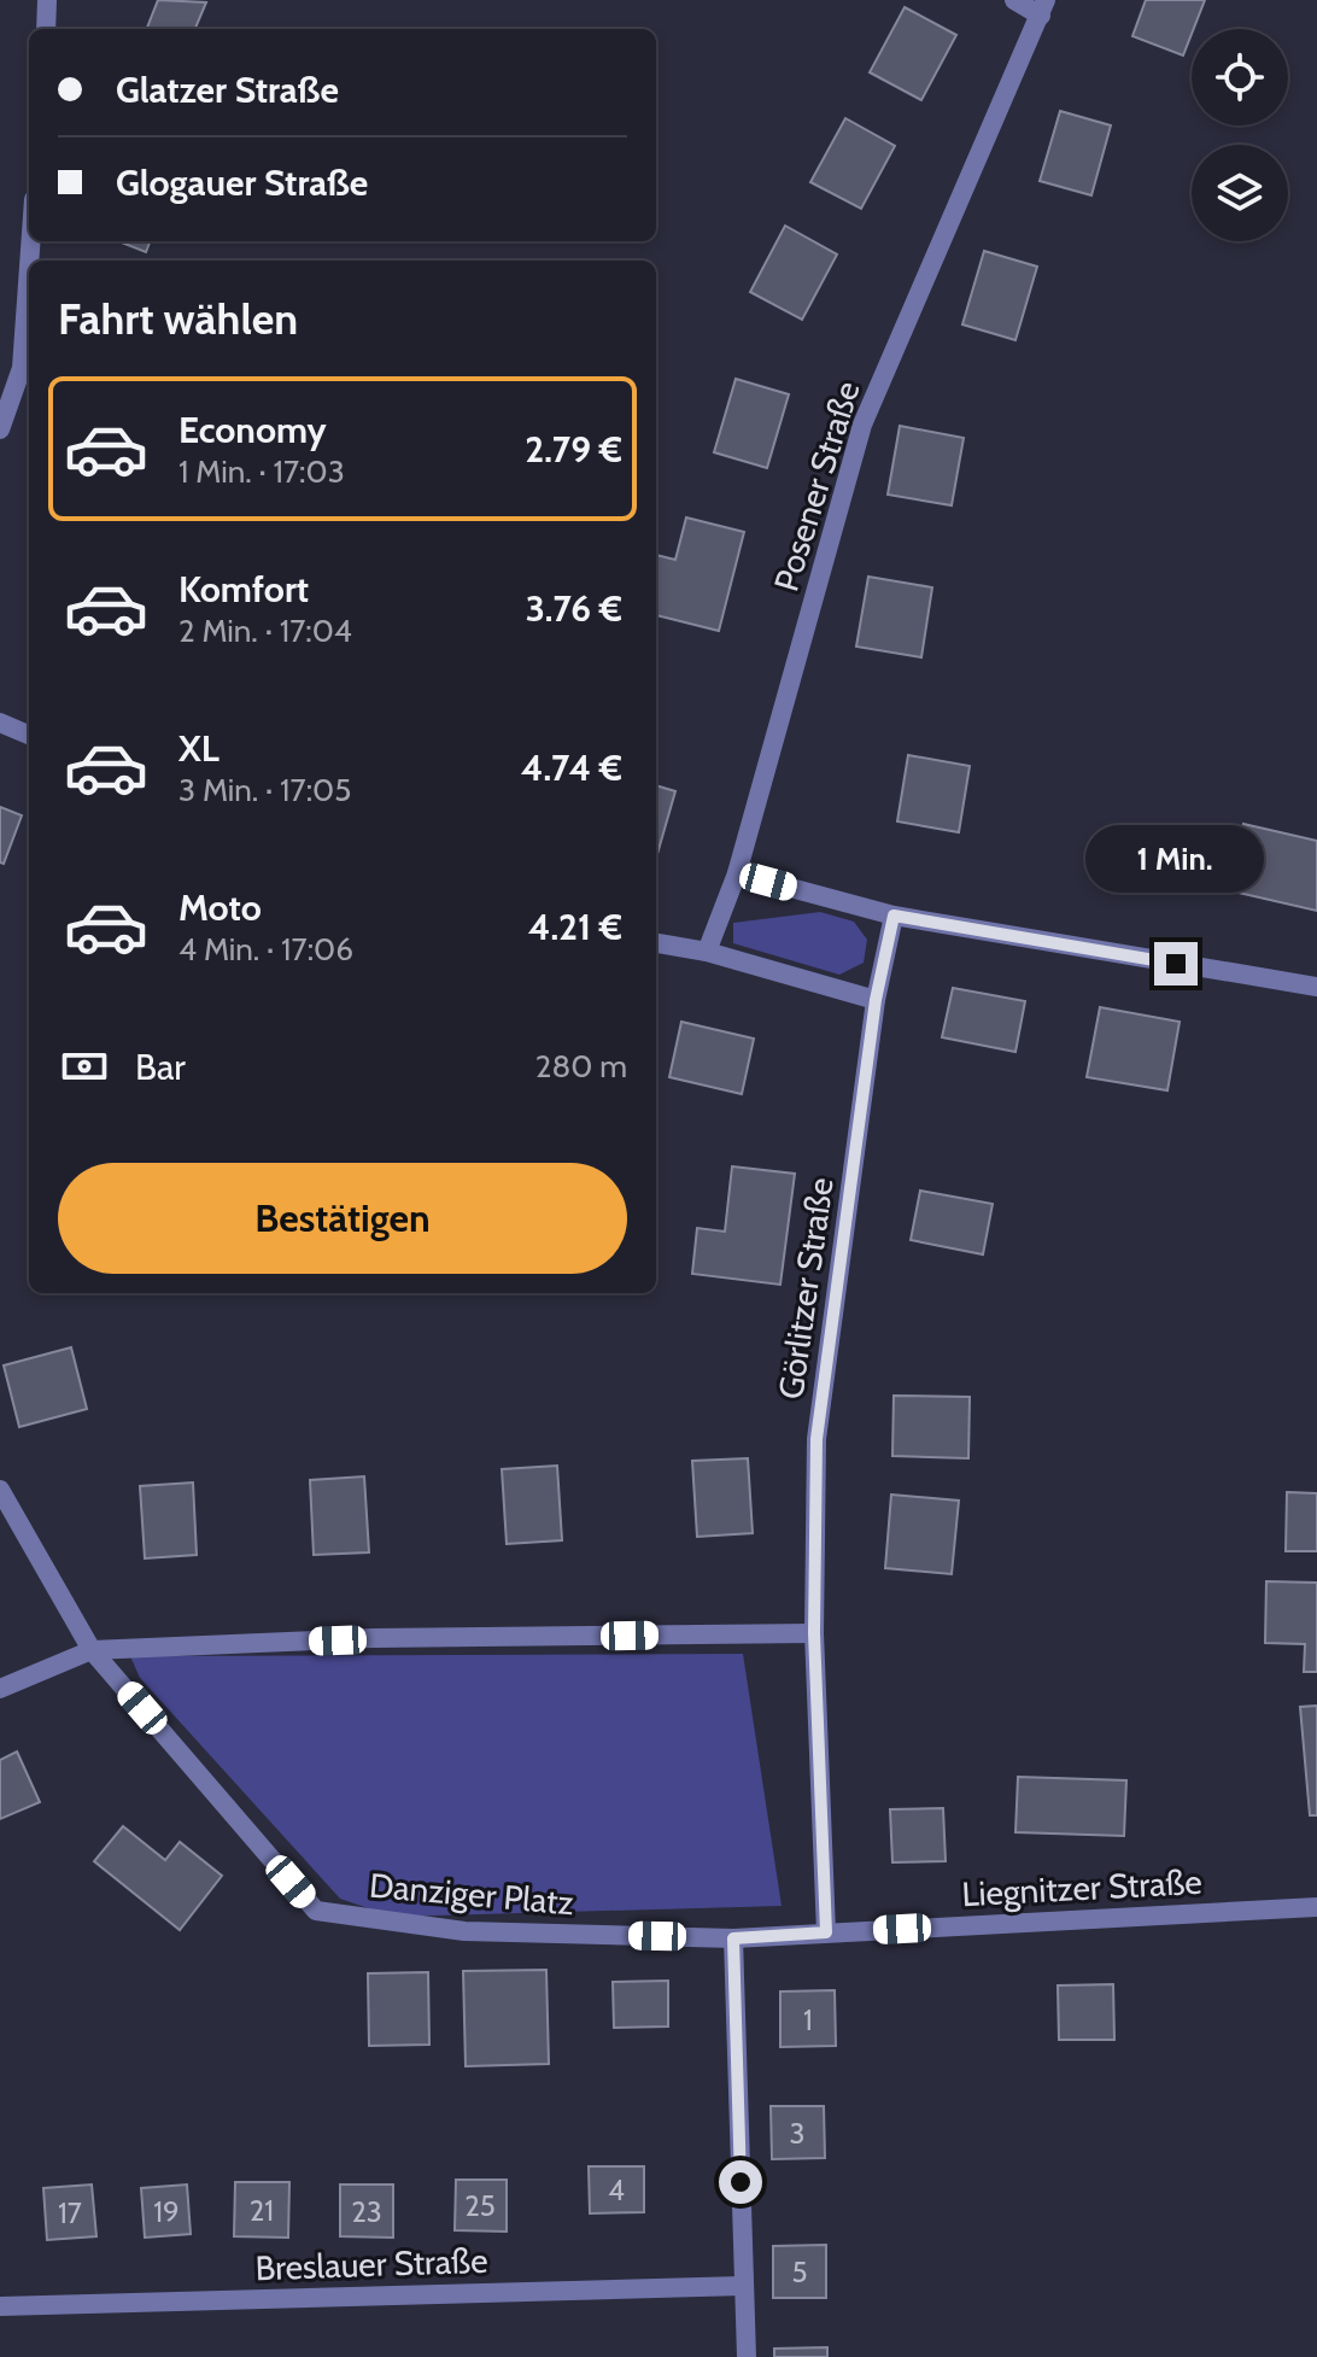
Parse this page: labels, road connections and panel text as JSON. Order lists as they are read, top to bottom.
{
  "streets": {
    "street": [
      "Posener Straße",
      "Görlitzer Straße",
      "Liegnitzer Straße",
      "Danziger Platz",
      "Breslauer Straße"
    ]
  },
  "crossings": [
    ["Görlitzer Straße", "Liegnitzer Straße"],
    ["Liegnitzer Straße", "Danziger Platz"]
  ],
  "house_numbers": [
    "1",
    "3",
    "4",
    "25",
    "21",
    "19",
    "23",
    "17",
    "5"
  ],
  "page": {
    "banner": ["Glatzer Straße", "Glogauer Straße"],
    "heading": "Fahrt wählen",
    "list": [
      {
        "name": "Economy",
        "note": "1 Min. · 17:03",
        "value": "2.79 €"
      },
      {
        "name": "Komfort",
        "note": "2 Min. · 17:04",
        "value": "3.76 €"
      },
      {
        "name": "XL",
        "note": "3 Min. · 17:05",
        "value": "4.74 €"
      },
      {
        "name": "Moto",
        "note": "4 Min. · 17:06",
        "value": "4.21 €"
      }
    ],
    "bubble": "1 Min.",
    "pay": ["Bar", "280 m"],
    "buttons": "Bestätigen"
  }
}
